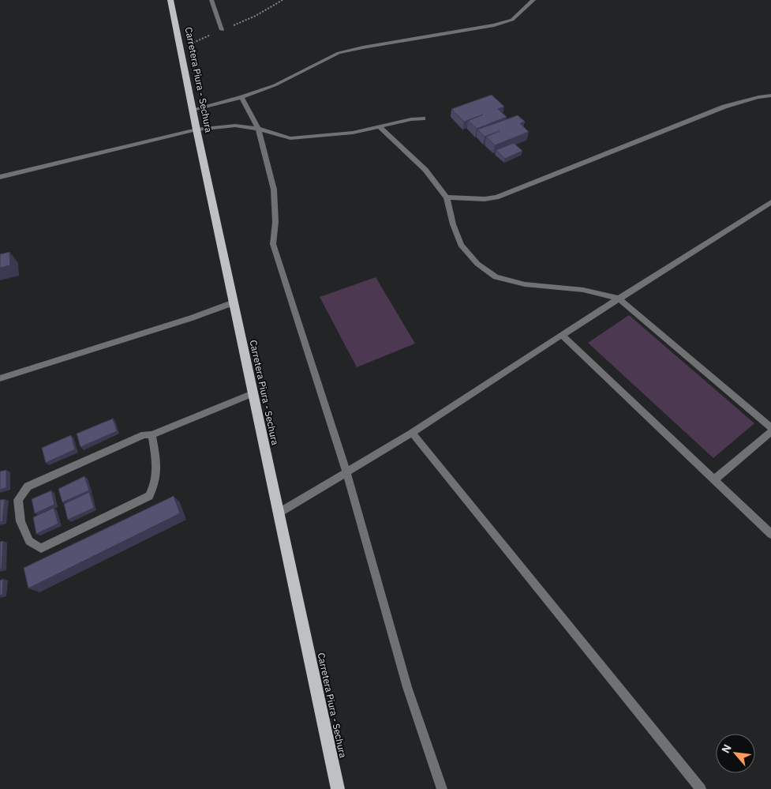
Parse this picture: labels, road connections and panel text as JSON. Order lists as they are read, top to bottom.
{
  "streets": {
    "main road": ["Carretera Piura - Sechura"]
  },
  "north": "top left"
}
